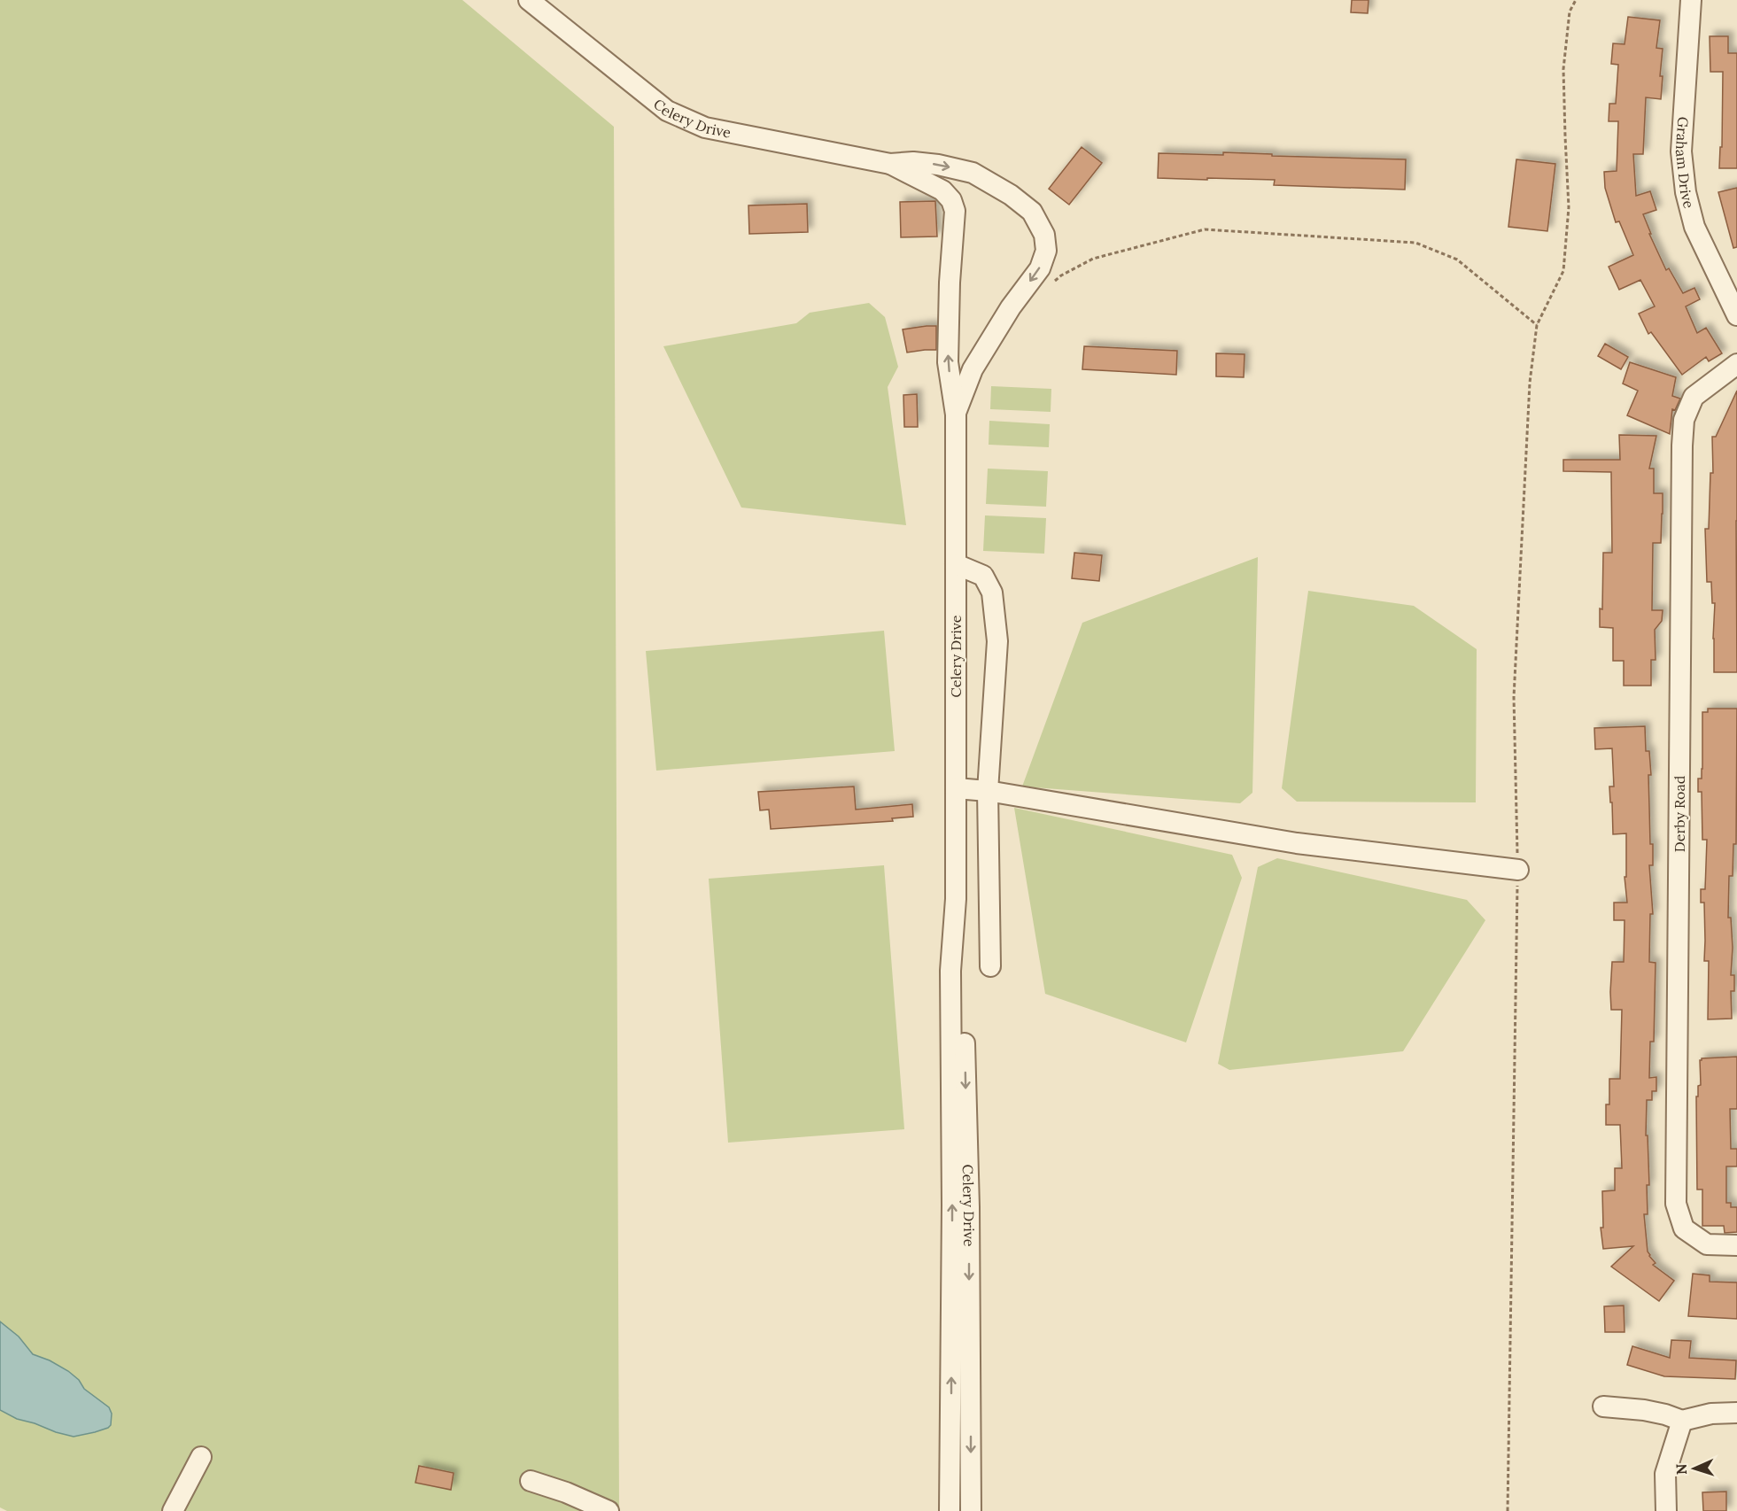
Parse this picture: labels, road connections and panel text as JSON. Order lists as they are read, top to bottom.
{
  "streets": {
    "street": ["Celery Drive", "Graham Drive", "Derby Road"]
  },
  "north": "left"
}
